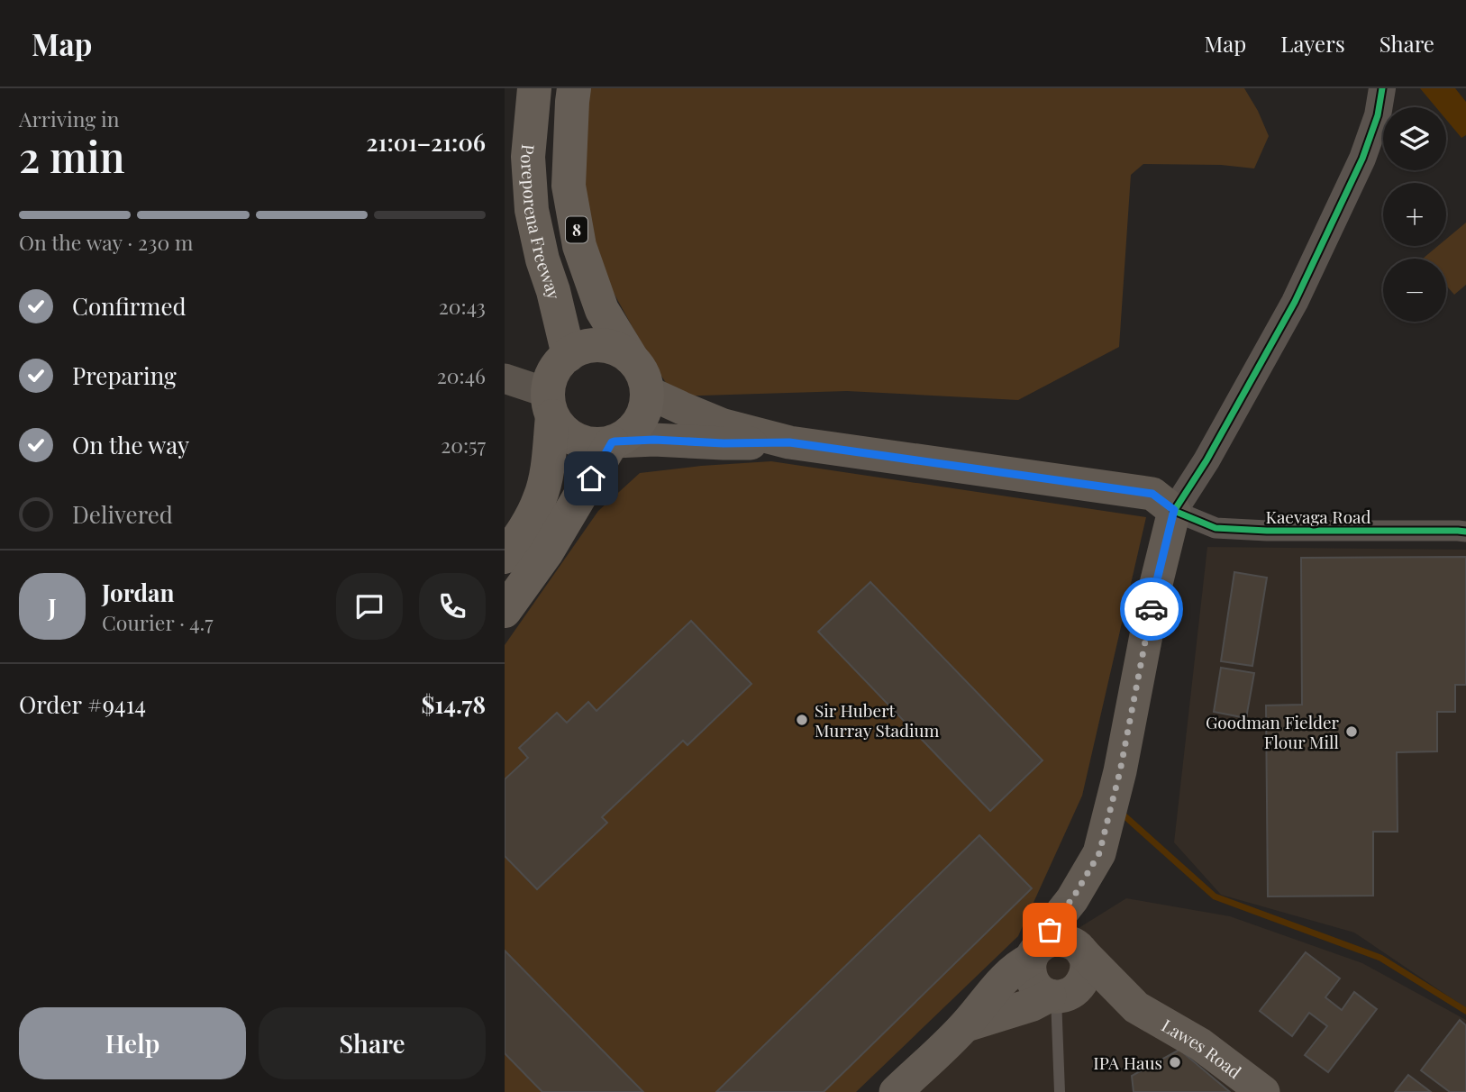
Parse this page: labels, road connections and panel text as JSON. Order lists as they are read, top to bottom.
{
  "streets": {
    "highway": ["Poreporena Freeway", "8"],
    "main road": ["Lawes Road"],
    "street": ["Kaevaga Road"]
  },
  "crossings": [
    ["Poreporena Freeway", "8"]
  ],
  "places": ["Sir Hubert Murray Stadium", "Goodman Fielder Flour Mill", "IPA Haus"],
  "page": {
    "header": "Map",
    "nav": ["Map", "Layers", "Share"],
    "heading": ["2 min", "Arriving in", "21:01–21:06"],
    "panel": [
      "Jordan",
      "Courier · 4.7",
      "Order #9414",
      "$14.78"
    ],
    "map_buttons": ["+", "−"],
    "bar": "On the way · 230 m",
    "list": [
      ["Confirmed", "20:43"],
      ["Preparing", "20:46"],
      ["On the way", "20:57"],
      "Delivered"
    ],
    "round": "J",
    "buttons": ["Help", "Share"]
  }
}
